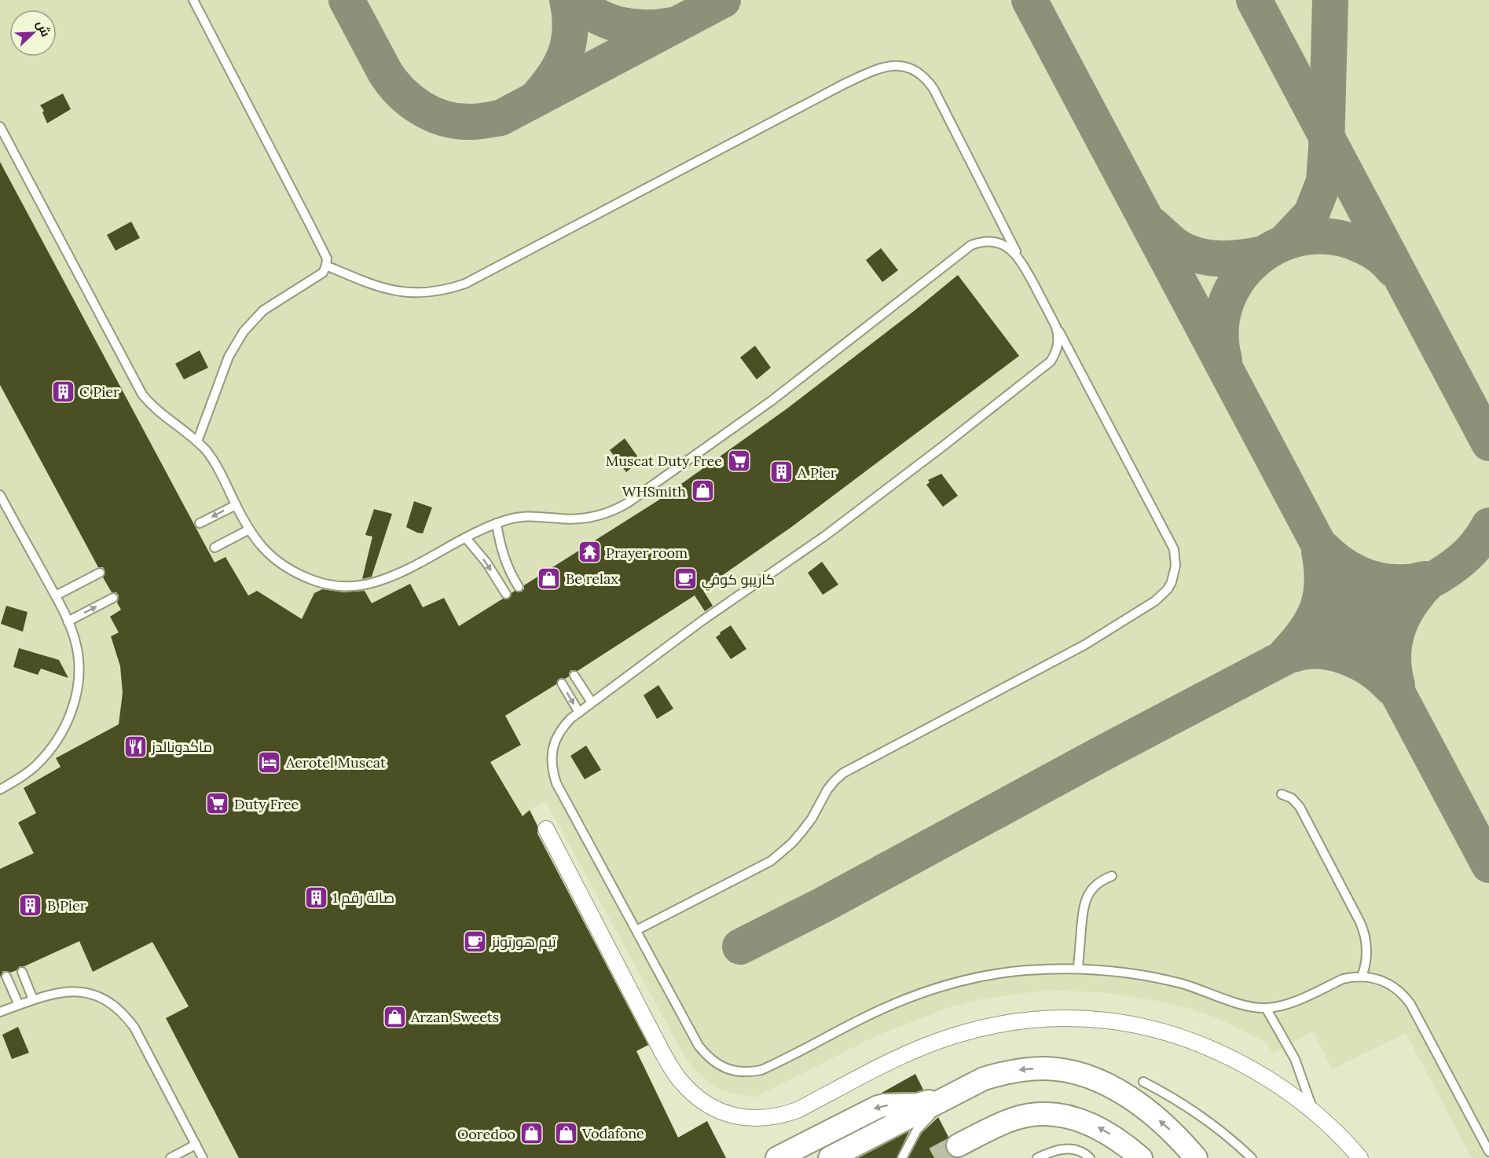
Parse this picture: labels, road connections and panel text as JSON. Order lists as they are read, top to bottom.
{
  "places": {
    "building": [
      "C Pier",
      "A Pier",
      "صالة رقم 1",
      "B Pier"
    ],
    "supermarket": ["Muscat Duty Free", "Duty Free"],
    "shop": [
      "WHSmith",
      "Be relax",
      "Arzan Sweets",
      "Vodafone",
      "Ooredoo"
    ],
    "temple": ["Prayer room"],
    "cafe": ["كاريبو كوفي", "تيم هورتونز"],
    "restaurant": ["ماكدونالدز"],
    "hotel": ["Aerotel Muscat"]
  },
  "north": "top right"
}
